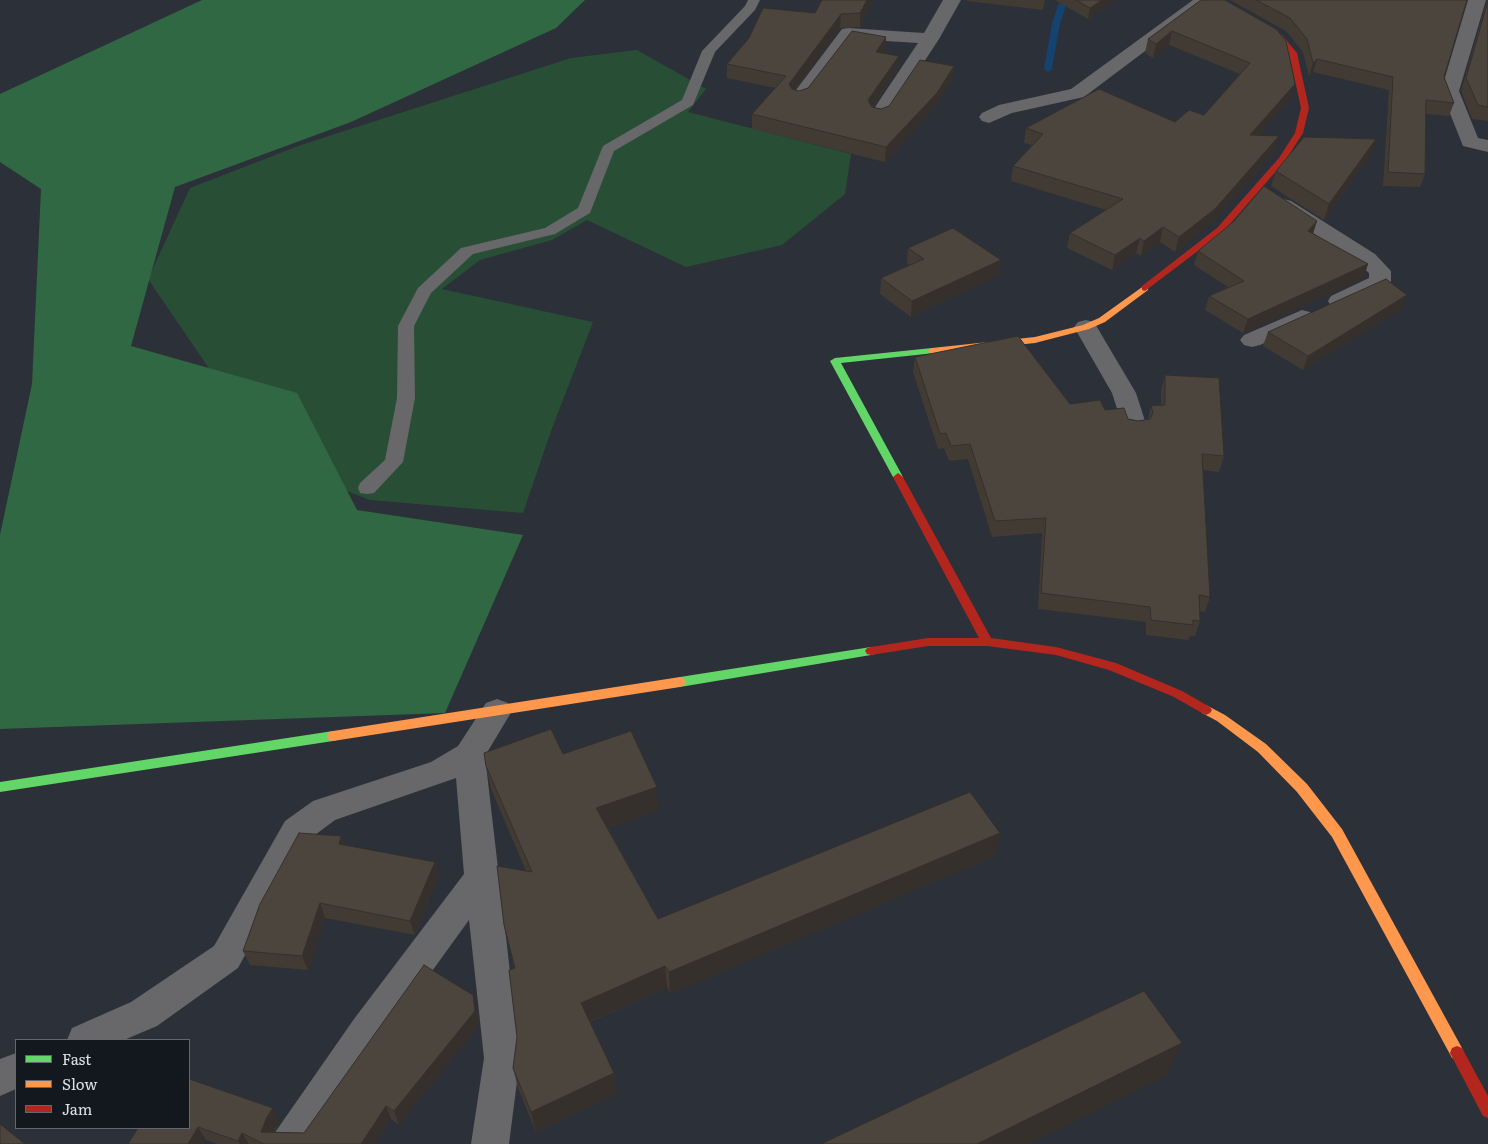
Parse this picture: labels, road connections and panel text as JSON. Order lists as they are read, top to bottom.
{
  "legend": ["Fast", "Slow", "Jam"]
}
